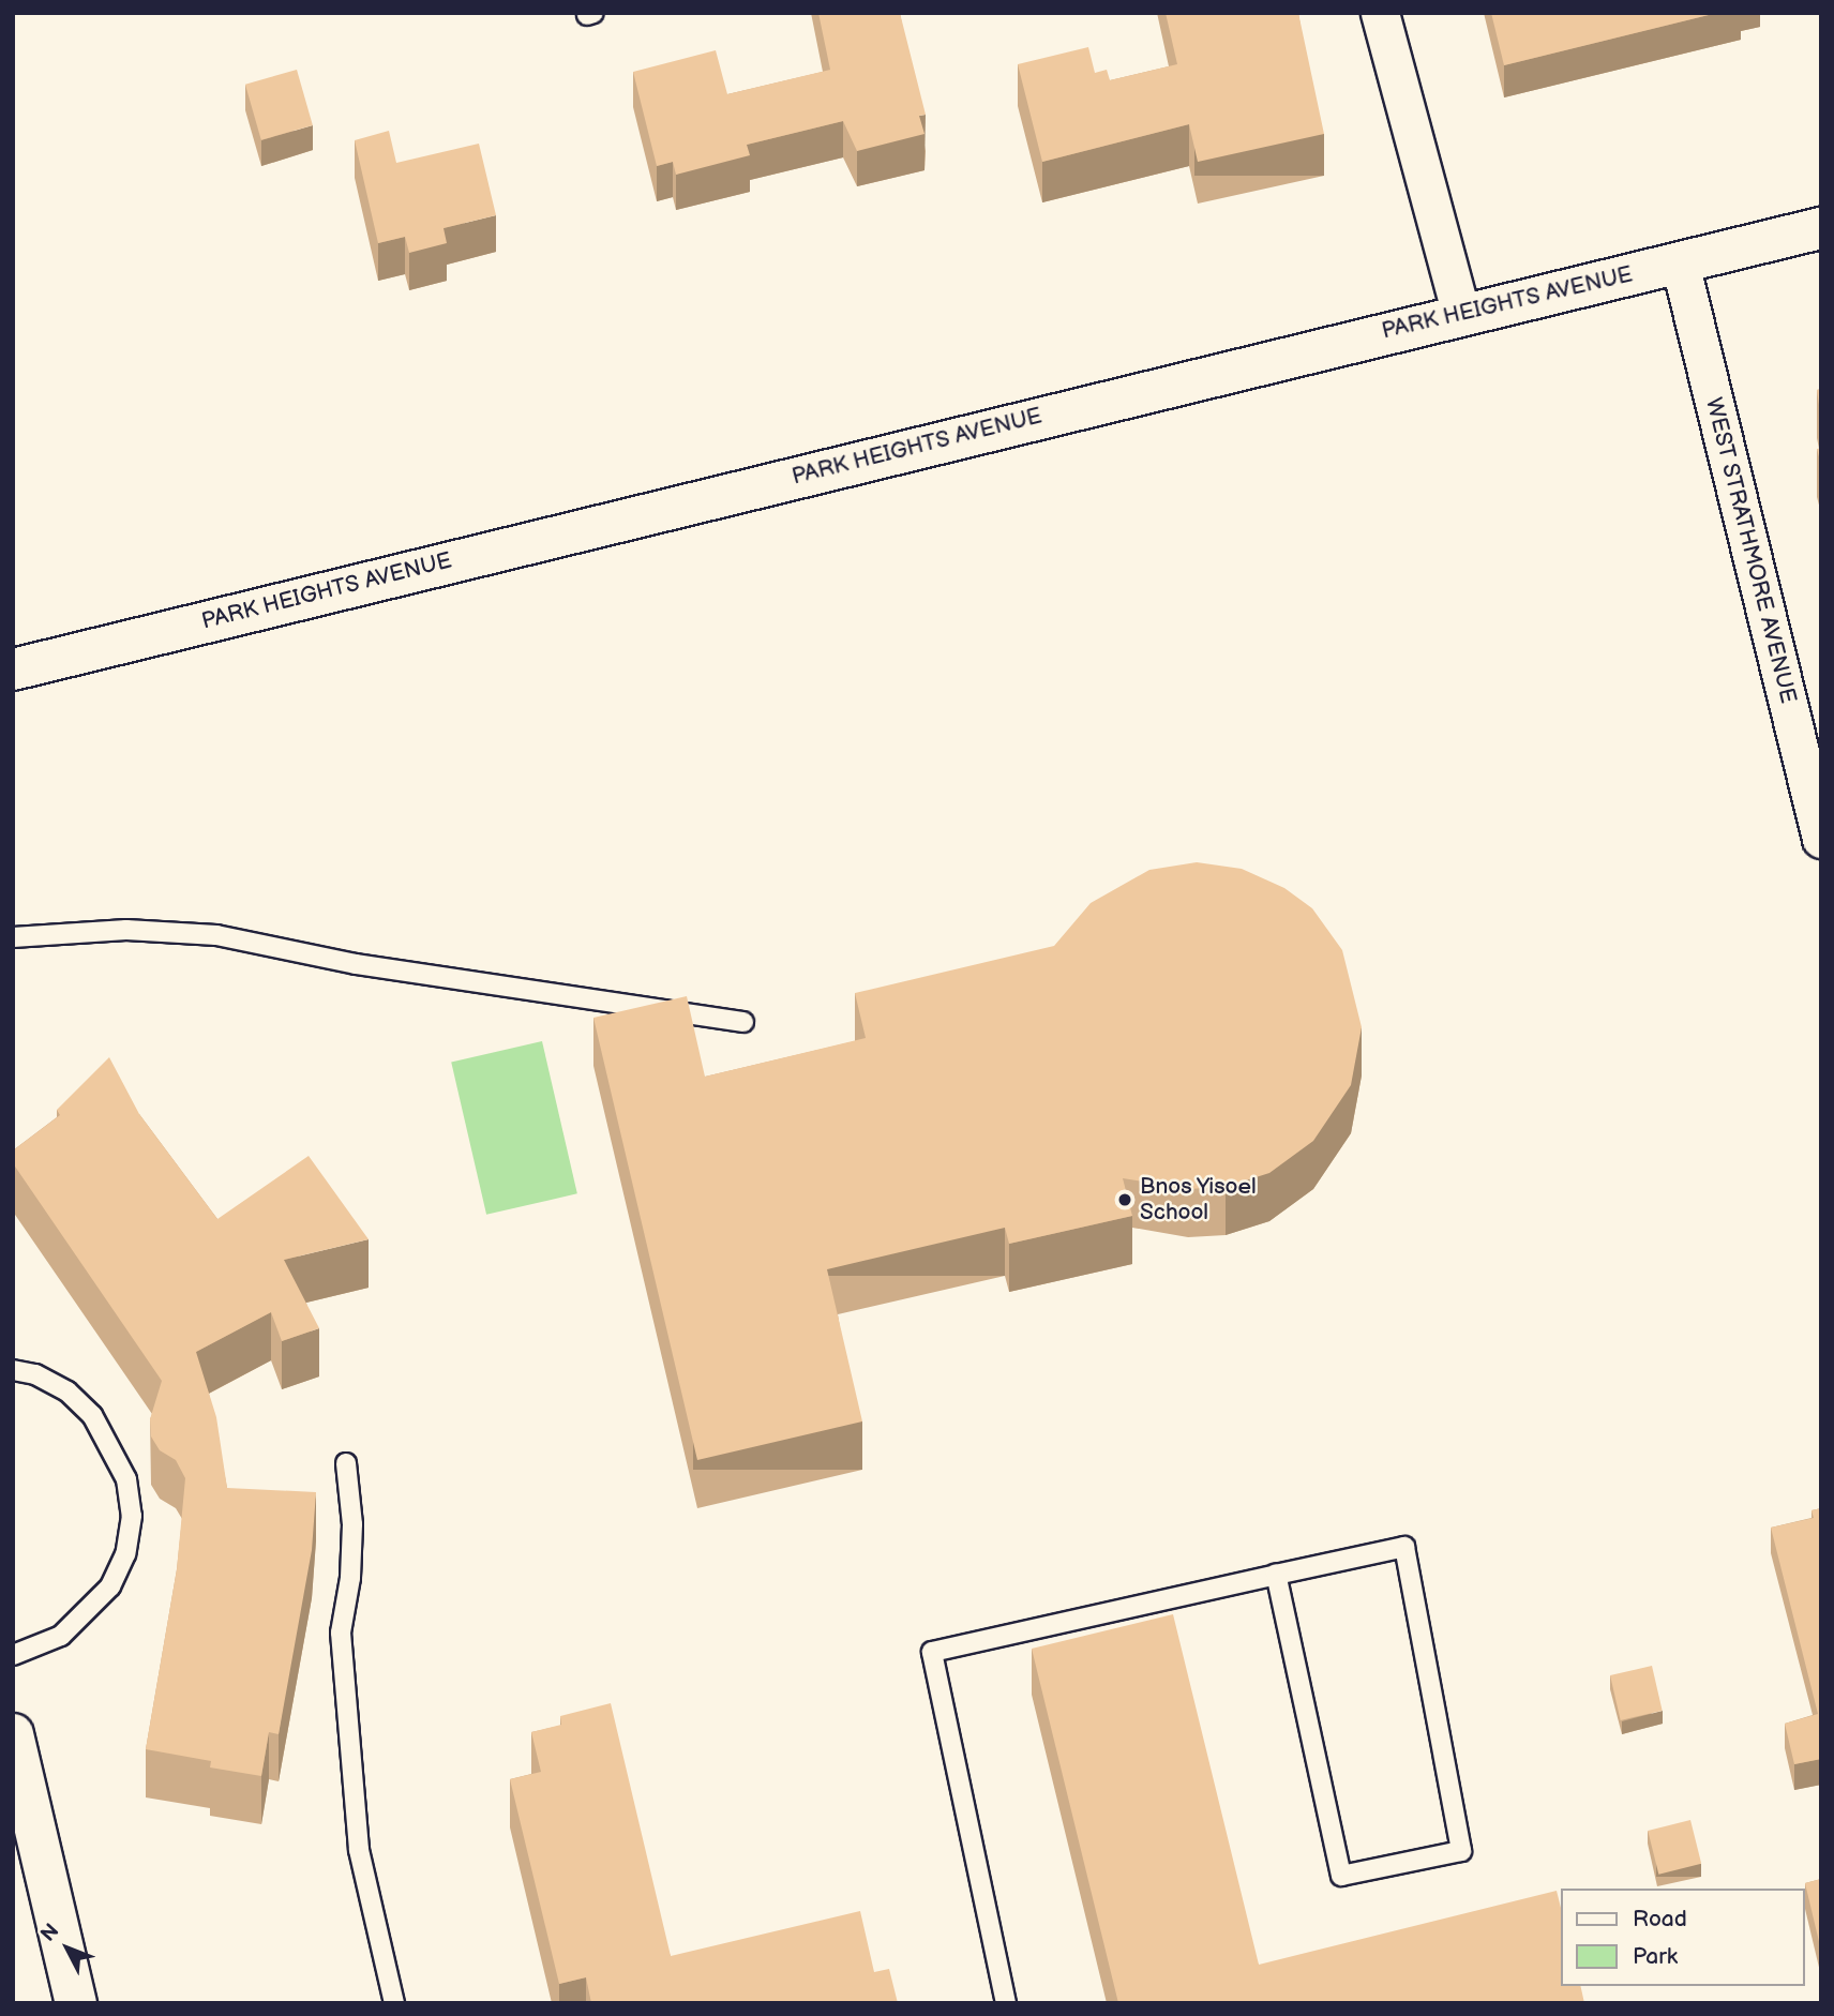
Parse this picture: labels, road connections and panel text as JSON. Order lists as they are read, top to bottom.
{
  "streets": {
    "main road": ["PARK HEIGHTS AVENUE"],
    "street": ["WEST STRATHMORE AVENUE"]
  },
  "crossings": [
    ["PARK HEIGHTS AVENUE", "WEST STRATHMORE AVENUE"]
  ],
  "places": ["Bnos Yisoel School"],
  "legend": ["Road", "Park"],
  "north": "top left"
}
